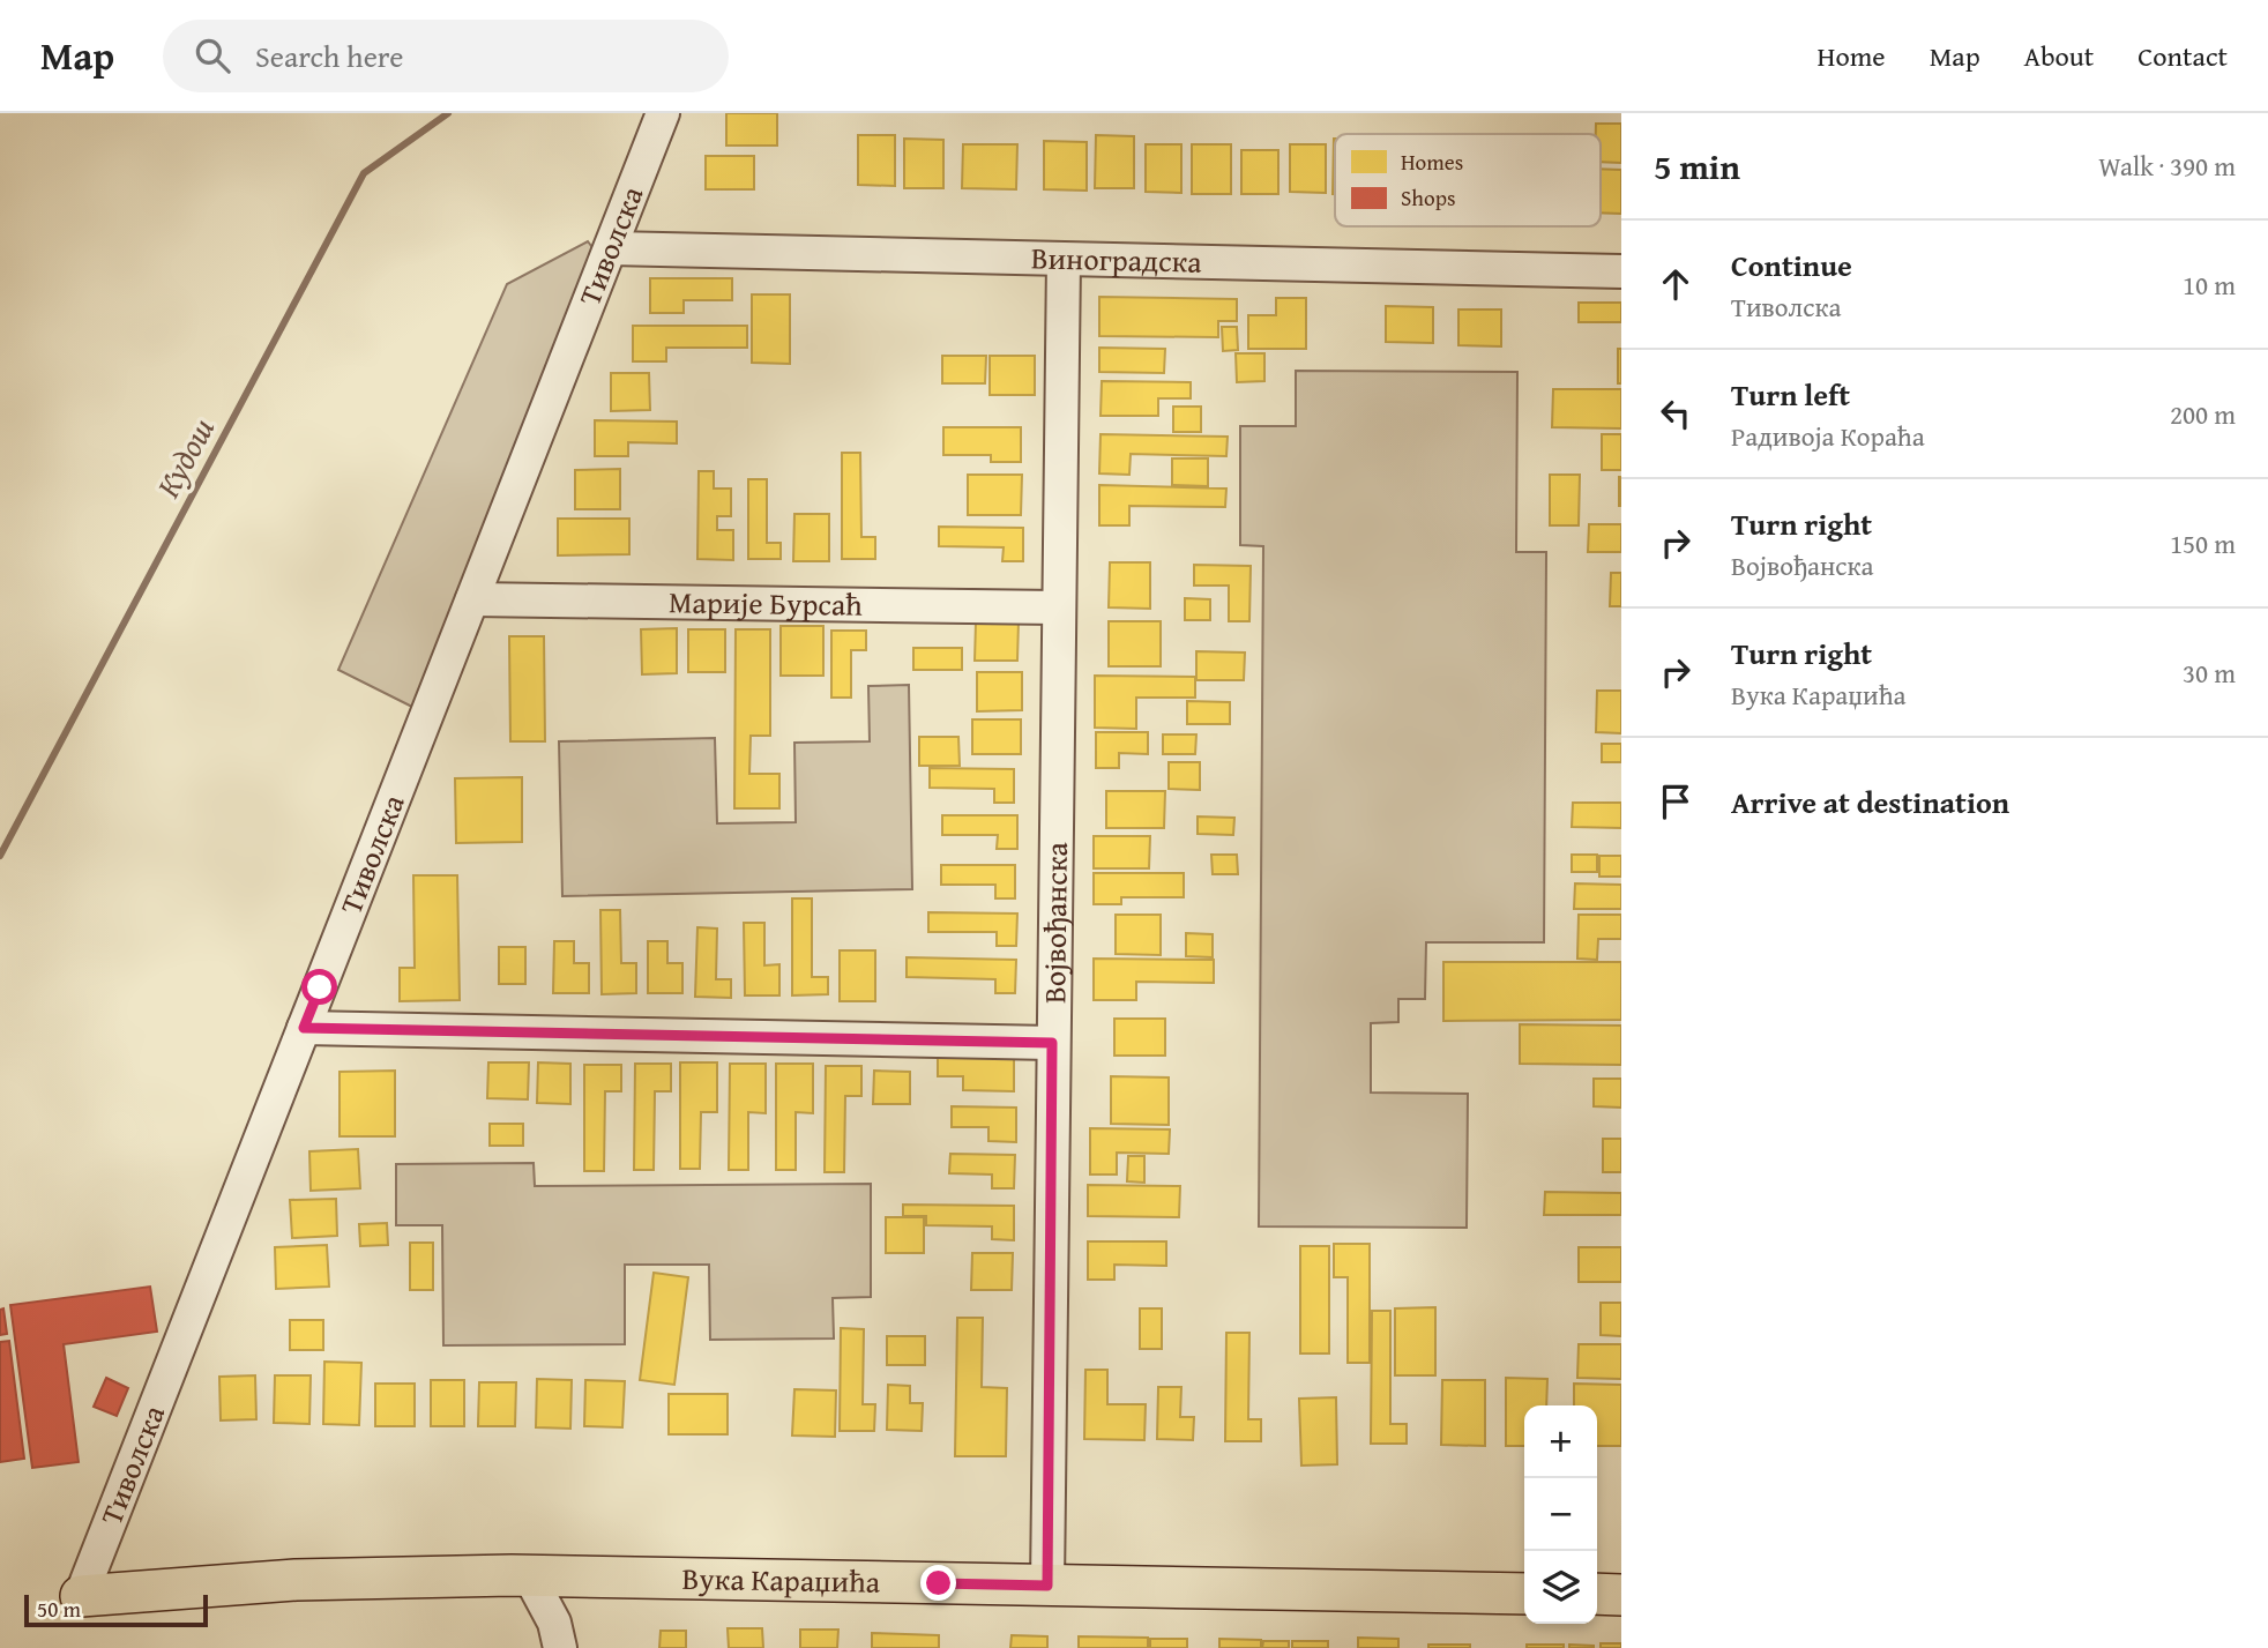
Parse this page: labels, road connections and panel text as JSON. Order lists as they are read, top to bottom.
{
  "streets": {
    "main road": ["Вука Караџића"],
    "street": [
      "Тиволска",
      "Виноградска",
      "Марије Бурсаћ",
      "Војвођанска"
    ]
  },
  "crossings": [
    ["Тиволска", "Виноградска"],
    ["Тиволска", "Марије Бурсаћ"],
    ["Тиволска", "Вука Караџића"],
    ["Виноградска", "Војвођанска"],
    ["Марије Бурсаћ", "Војвођанска"],
    ["Војвођанска", "Вука Караџића"]
  ],
  "water": ["Кудош"],
  "legend": ["Homes", "Shops"],
  "scale_bar": "50 m",
  "page": {
    "header": "Map",
    "search": "Search here",
    "nav": [
      "Home",
      "Map",
      "About",
      "Contact"
    ],
    "heading": ["5 min", "Walk · 390 m"],
    "list": [
      ["Continue", "Тиволска", "10 m"],
      ["Turn left", "Радивоја Кораћа", "200 m"],
      ["Turn right", "Војвођанска", "150 m"],
      ["Turn right", "Вука Караџића", "30 m"],
      "Arrive at destination"
    ],
    "map_buttons": ["+", "−"],
    "scale": "50 m"
  }
}
